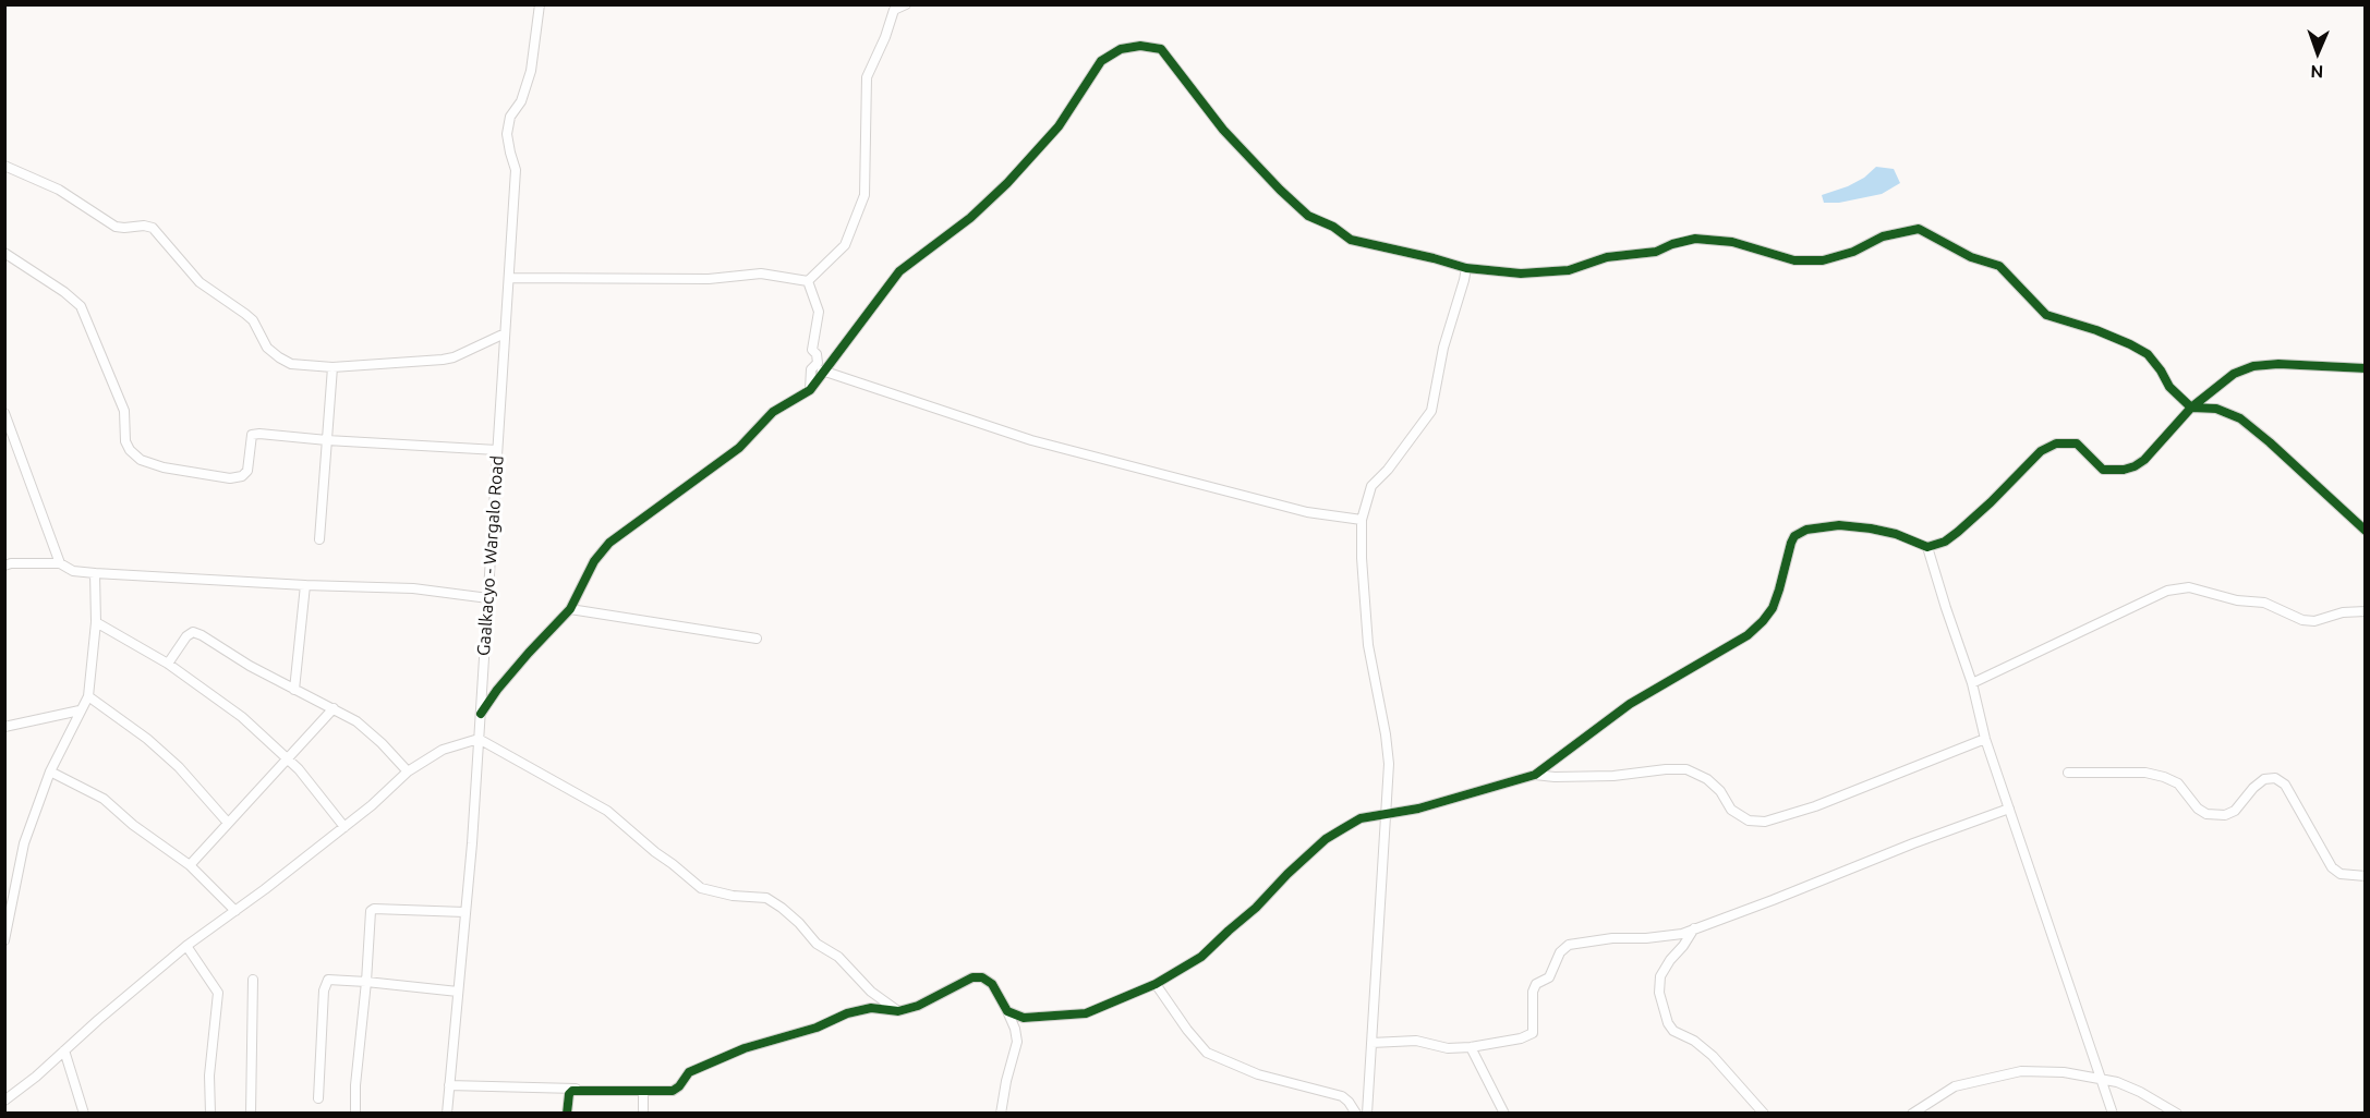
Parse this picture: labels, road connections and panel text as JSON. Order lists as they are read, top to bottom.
{
  "streets": {
    "street": ["Gaalkacyo - Wargalo Road"]
  },
  "north": "bottom"
}
